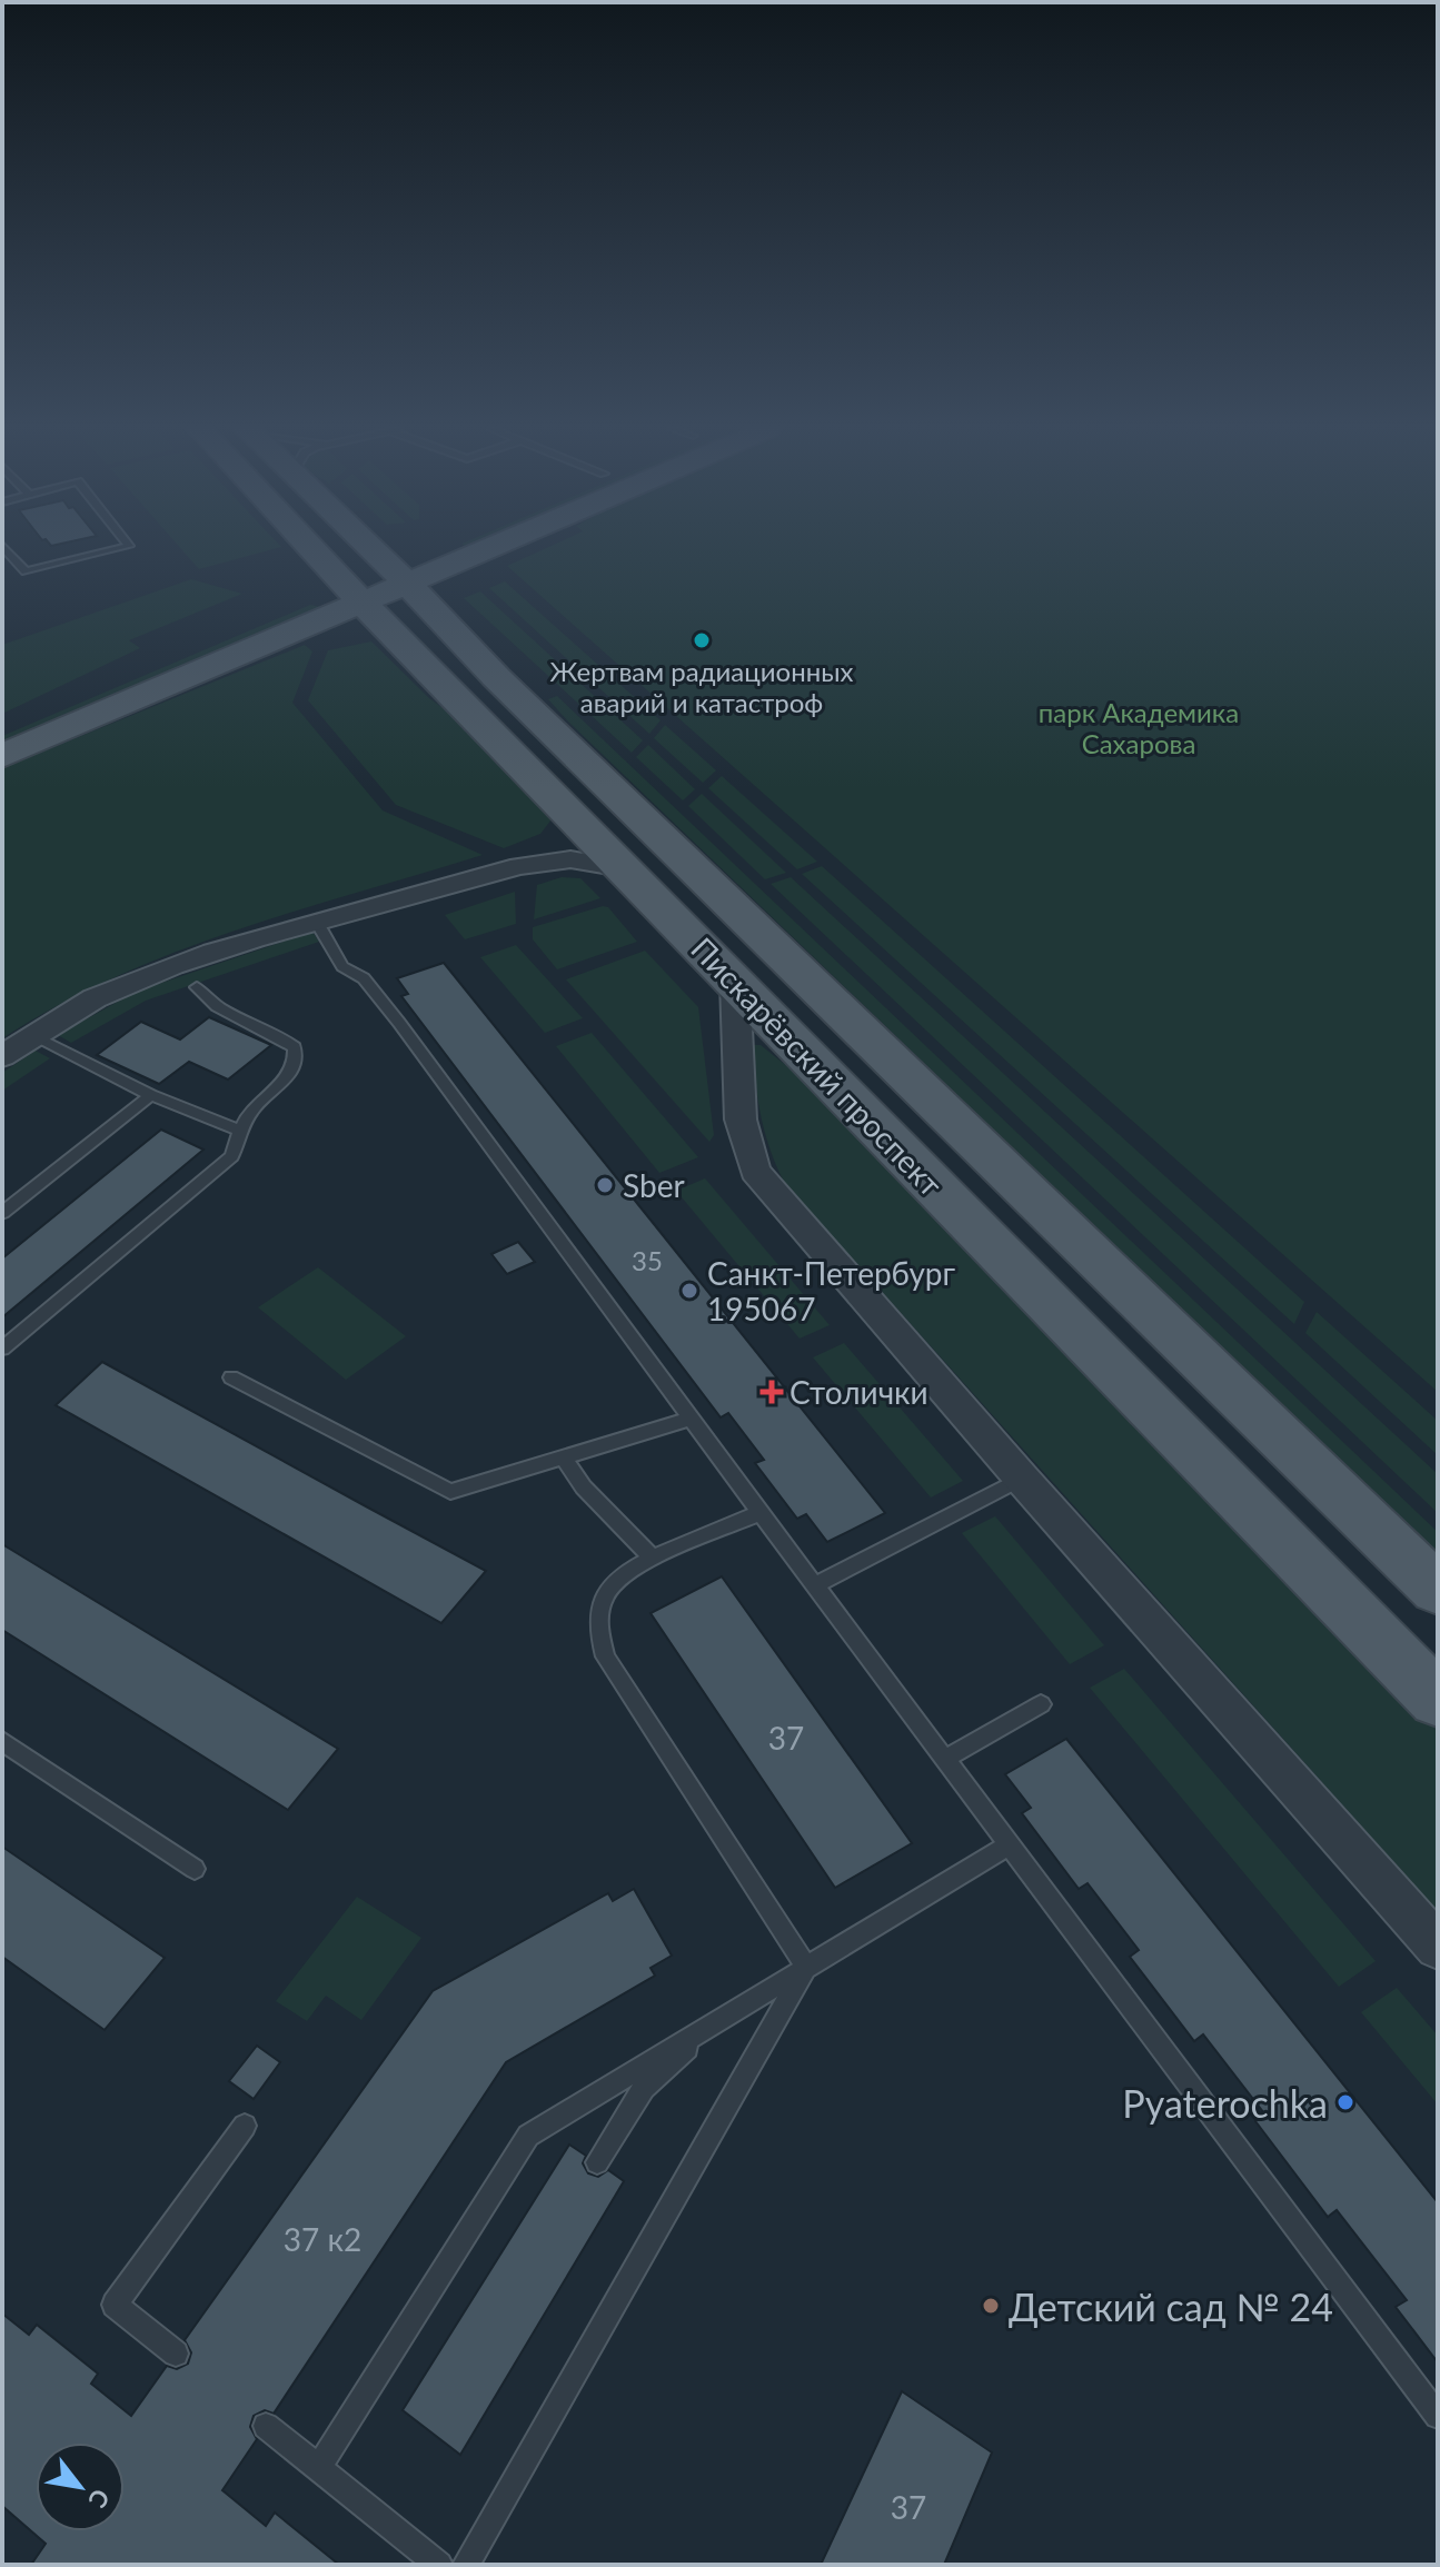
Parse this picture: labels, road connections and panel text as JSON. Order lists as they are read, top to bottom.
{
  "streets": {
    "main road": ["Пискарёвский проспект"]
  },
  "parks": ["парк Академика Сахарова"],
  "places": {
    "other": [
      "Жертвам радиационных аварий и катастроф",
      "Sber",
      "Санкт-Петербург 195067",
      "Pyaterochka",
      "Детский сад № 24"
    ],
    "health": ["Столички"]
  },
  "house_numbers": [
    "35",
    "37",
    "37 к2",
    "37"
  ],
  "north": "bottom right"
}
